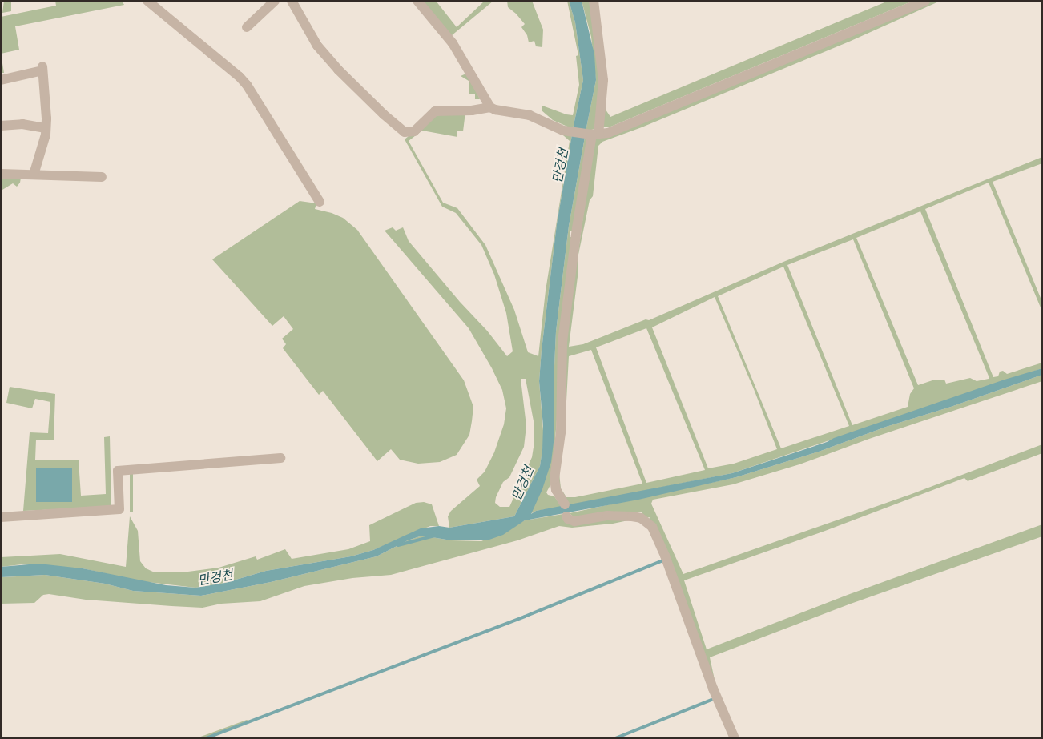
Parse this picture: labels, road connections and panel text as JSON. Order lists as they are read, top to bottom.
{
  "water": ["만겅천"]
}
